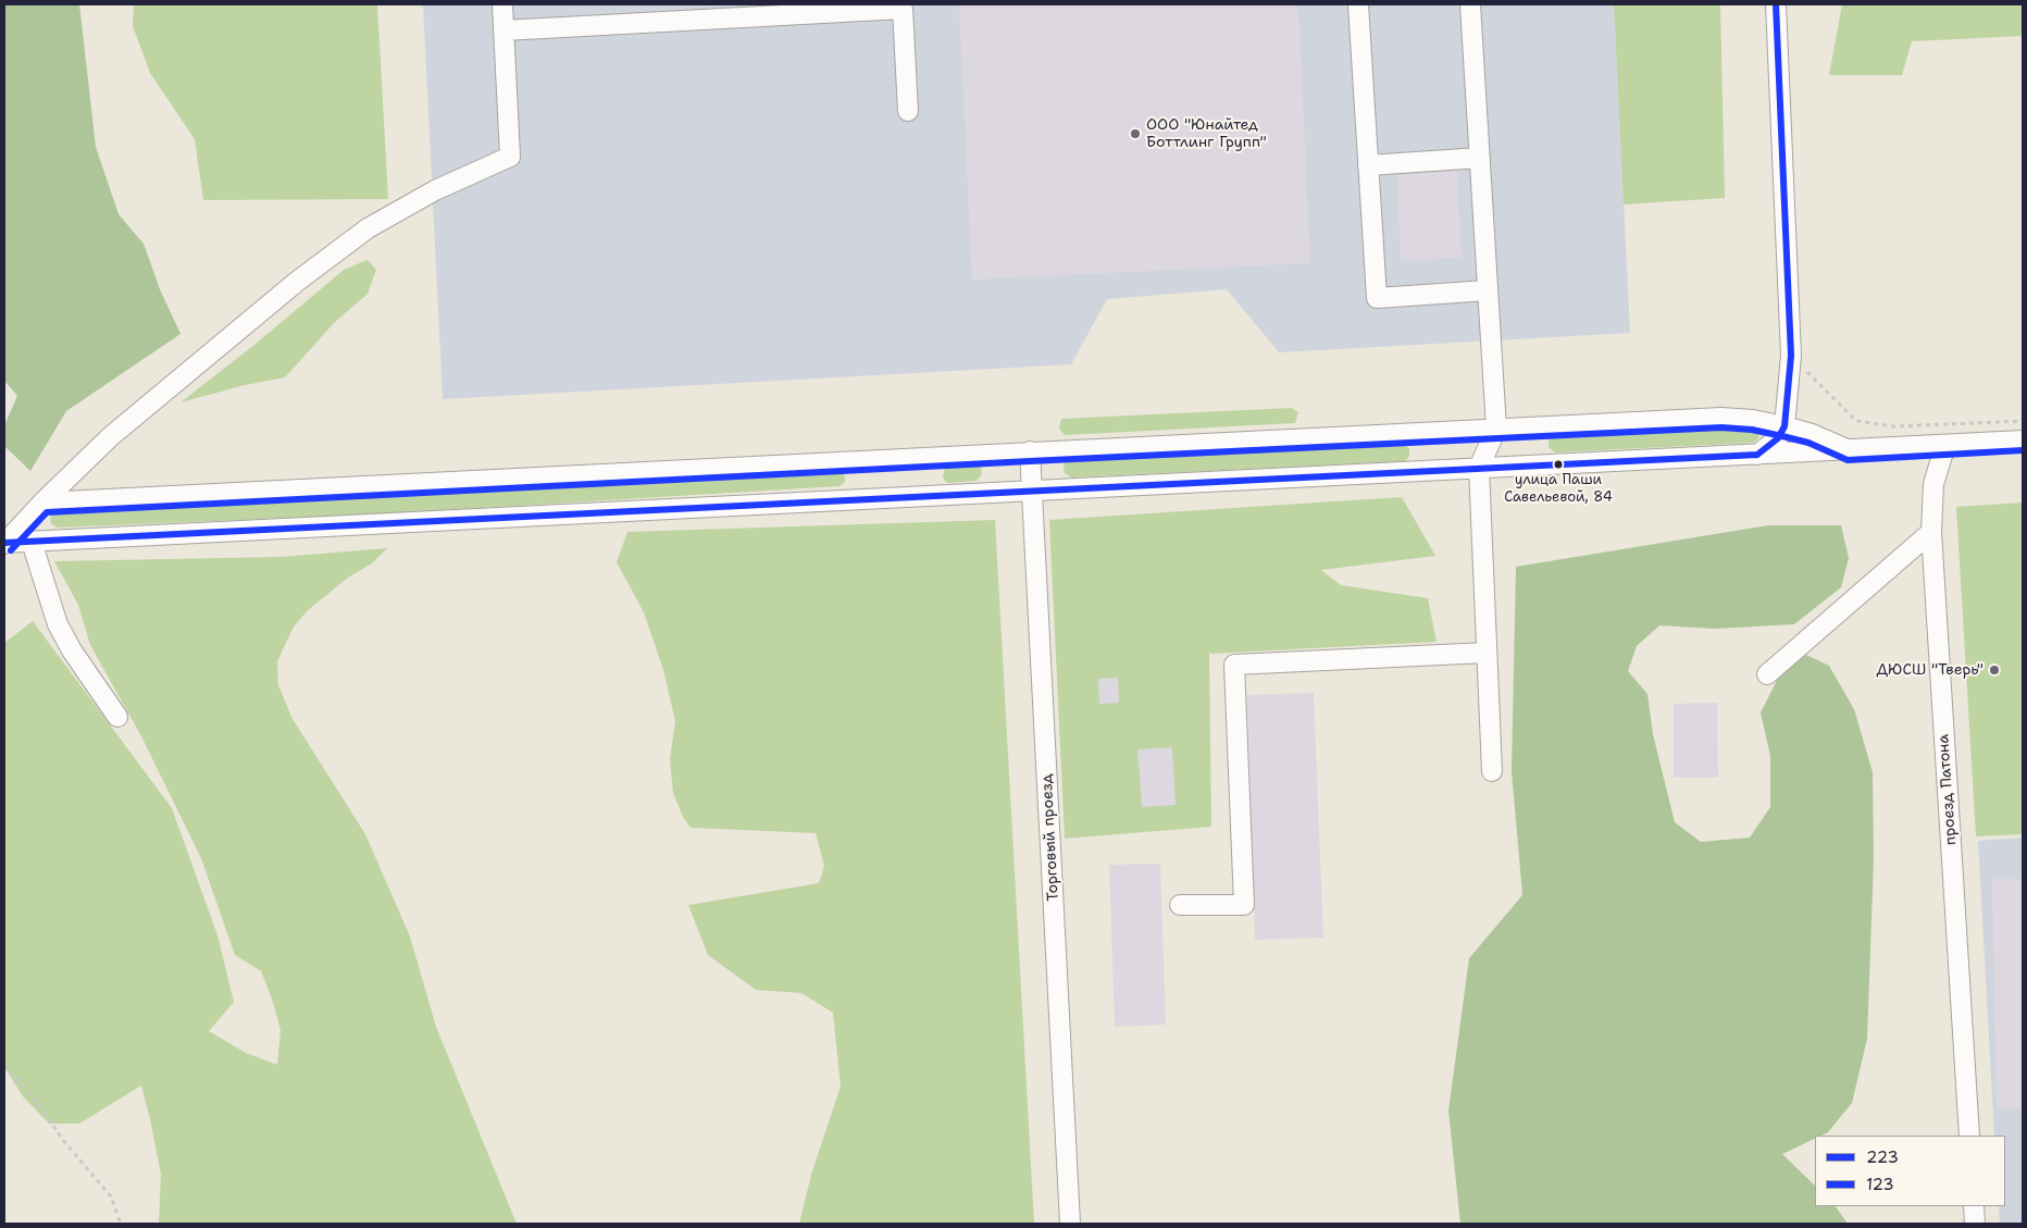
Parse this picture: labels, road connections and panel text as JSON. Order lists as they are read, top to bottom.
{
  "streets": {
    "street": ["проезд Патона", "Торговый проезд"]
  },
  "places": ["ООО \"Юнайтед Боттлинг Групп\"", "улица Паши Савельевой, 84", "ДЮСШ \"Тверь\""],
  "lines": ["transit line 223", "transit line 123"],
  "legend": ["223", "123"]
}
